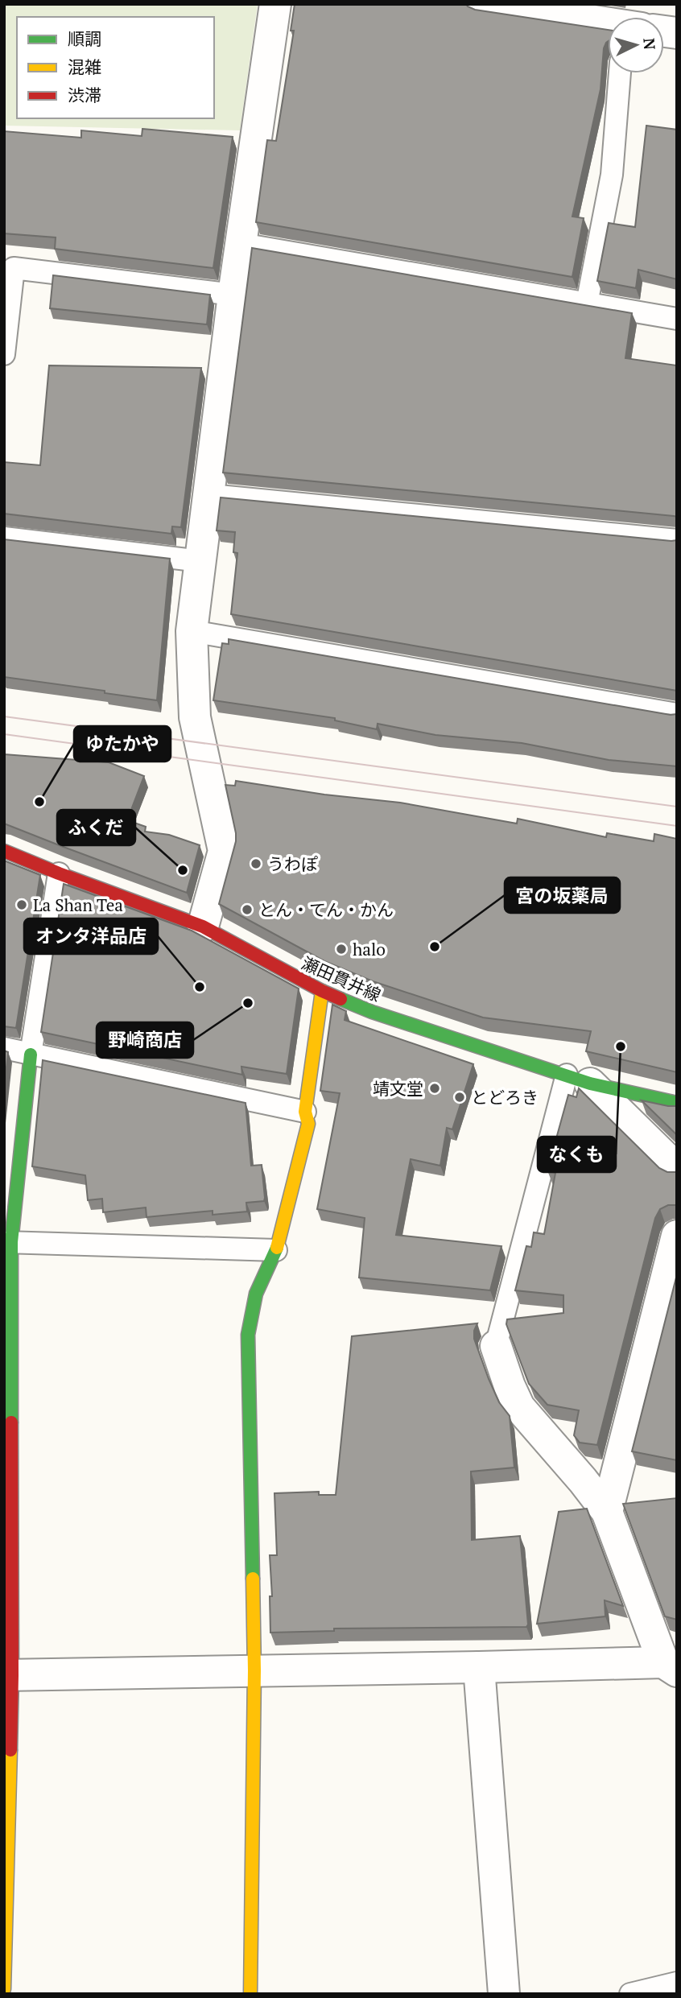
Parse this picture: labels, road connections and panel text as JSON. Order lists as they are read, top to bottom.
{
  "streets": {
    "street": ["瀬田貫井線"]
  },
  "places": [
    "ゆたかや",
    "うわぽ",
    "ふくだ",
    "La Shan Tea",
    "とん・てん・かん",
    "宮の坂薬局",
    "halo",
    "オンタ洋品店",
    "野崎商店",
    "なくも",
    "靖文堂",
    "とどろき"
  ],
  "legend": ["順調", "混雑", "渋滞"],
  "north": "right"
}
